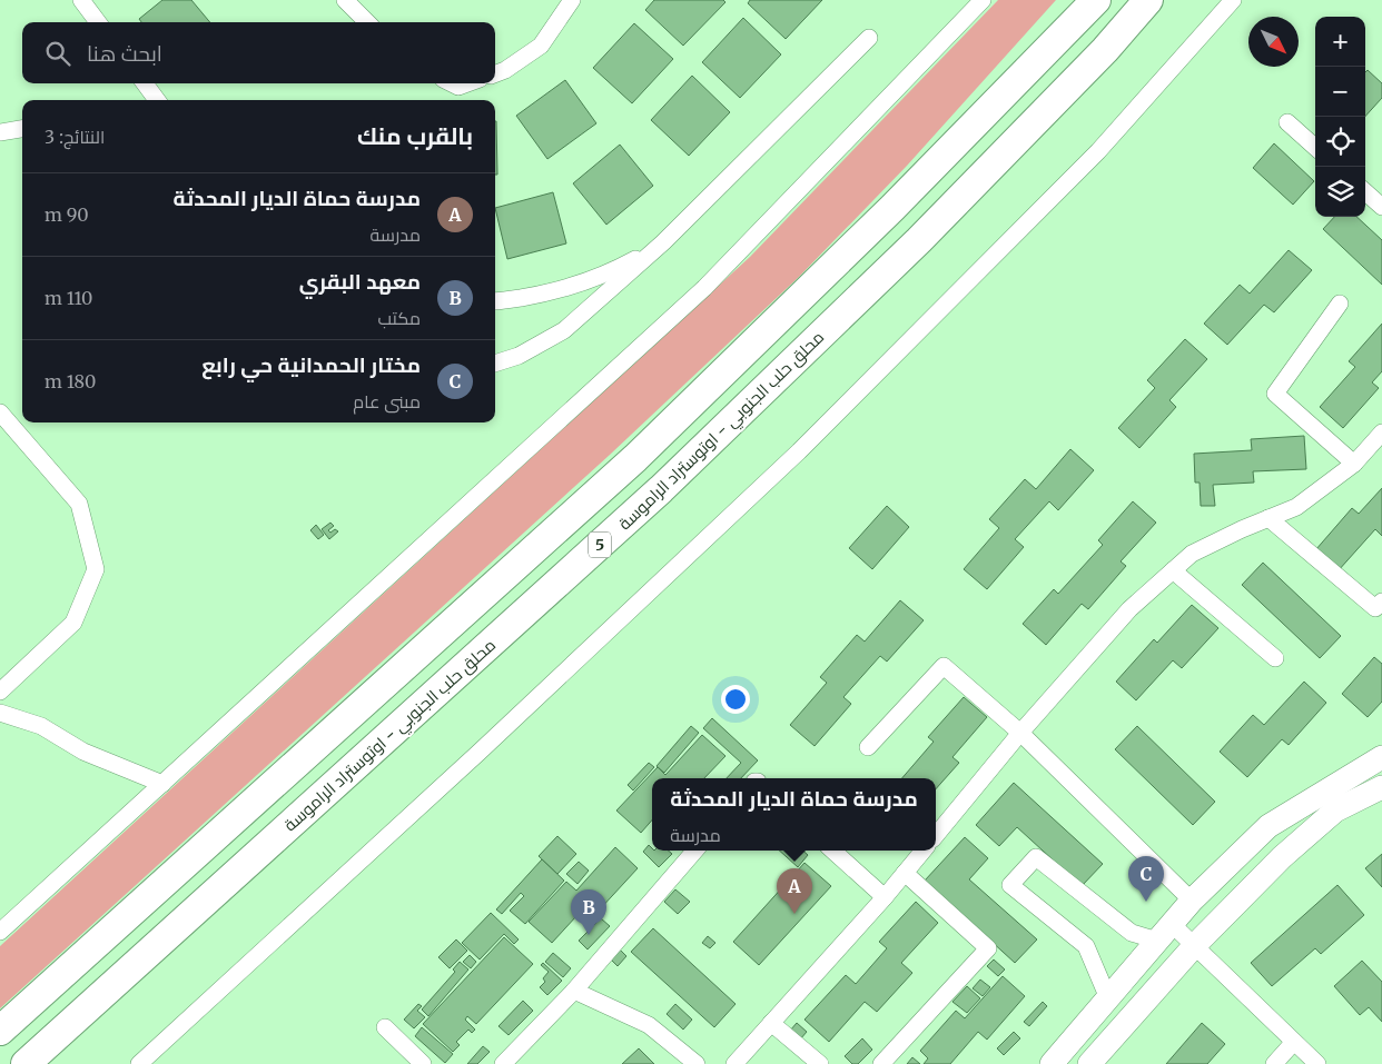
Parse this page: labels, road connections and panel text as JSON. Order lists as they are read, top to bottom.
{
  "streets": {
    "highway": ["محلق حلب الجنوبي - اوتوستراد الراموسة", "5"]
  },
  "north": "bottom right",
  "page": {
    "map_buttons": ["+", "−"],
    "search": "ابحث هنا",
    "heading": ["بالقرب منك", "النتائج: 3"],
    "list": [
      {
        "mark": "A",
        "name": "مدرسة حماة الديار المحدثة",
        "note": "مدرسة",
        "value": "90 m"
      },
      {
        "mark": "B",
        "name": "معهد البقري",
        "note": "مكتب",
        "value": "110 m"
      },
      {
        "mark": "C",
        "name": "مختار الحمدانية حي رابع",
        "note": "مبنى عام",
        "value": "180 m"
      }
    ],
    "popup": ["مدرسة حماة الديار المحدثة", "مدرسة"],
    "pins": ["C", "A", "B"]
  }
}
